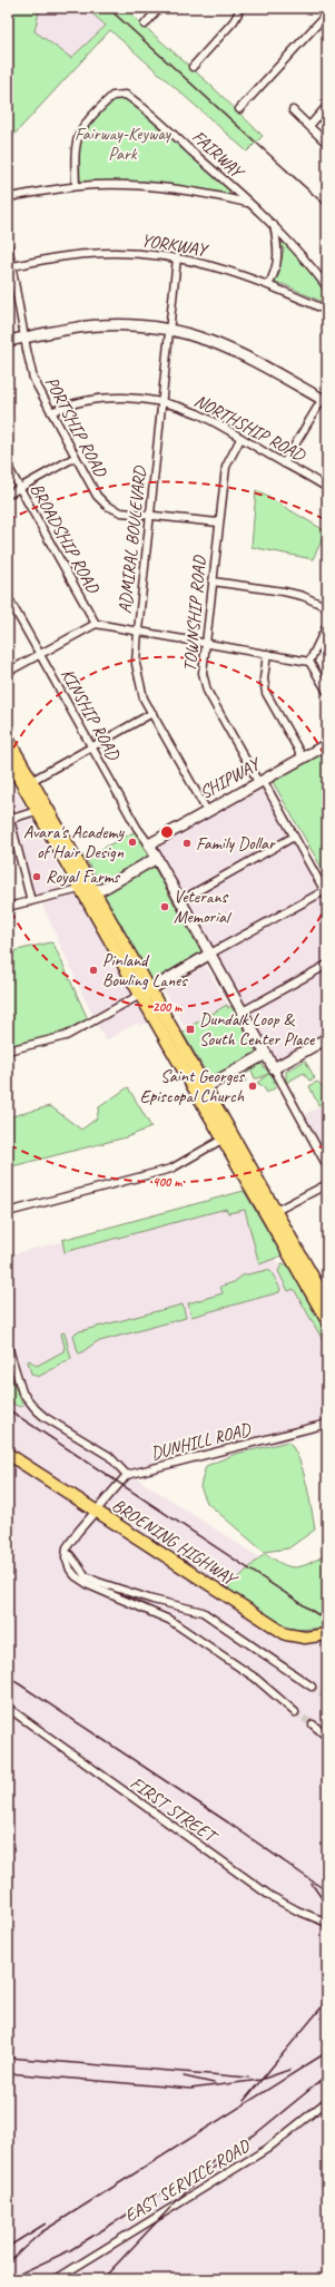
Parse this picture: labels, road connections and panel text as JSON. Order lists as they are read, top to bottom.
{
  "streets": {
    "main road": ["BROENING HIGHWAY"],
    "street": [
      "FAIRWAY",
      "YORKWAY",
      "PORTSHIP ROAD",
      "NORTHSHIP ROAD",
      "BROADSHIP ROAD",
      "ADMIRAL BOULEVARD",
      "TOWNSHIP ROAD",
      "KINSHIP ROAD",
      "SHIPWAY",
      "DUNHILL ROAD",
      "FIRST STREET",
      "EAST SERVICE ROAD"
    ]
  },
  "crossings": [
    ["YORKWAY", "PORTSHIP ROAD"],
    ["YORKWAY", "ADMIRAL BOULEVARD"],
    ["PORTSHIP ROAD", "NORTHSHIP ROAD"],
    ["PORTSHIP ROAD", "ADMIRAL BOULEVARD"],
    ["PORTSHIP ROAD", "TOWNSHIP ROAD"],
    ["NORTHSHIP ROAD", "ADMIRAL BOULEVARD"],
    ["NORTHSHIP ROAD", "TOWNSHIP ROAD"],
    ["ADMIRAL BOULEVARD", "SHIPWAY"],
    ["TOWNSHIP ROAD", "SHIPWAY"],
    ["KINSHIP ROAD", "SHIPWAY"]
  ],
  "parks": ["Fairway-Keyway Park"],
  "places": {
    "other": [
      "Avara's Academy of Hair Design",
      "Family Dollar",
      "Royal Farms",
      "Veterans Memorial",
      "Pinland Bowling Lanes",
      "Saint Georges Episcopal Church"
    ],
    "transit": ["Dundalk Loop & South Center Place"]
  },
  "rings": ["200 m", "400 m"]
}
